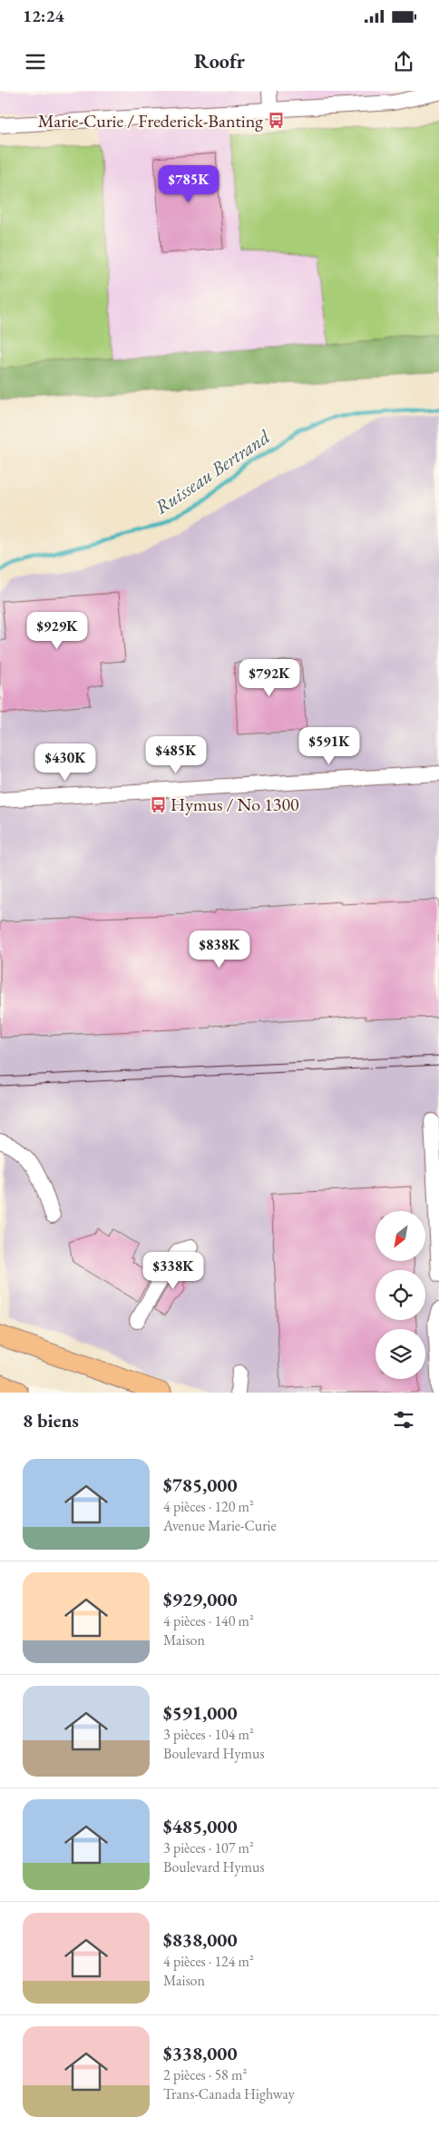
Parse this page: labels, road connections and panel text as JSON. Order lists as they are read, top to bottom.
{
  "water": ["Ruisseau Bertrand"],
  "places": {
    "bus stop": ["Marie-Curie / Frederick-Banting", "Hymus / No 1300"]
  },
  "north": "bottom left",
  "page": {
    "status": "12:24",
    "header": "Roofr",
    "price": [
      "$785K",
      "$929K",
      "$792K",
      "$591K",
      "$485K",
      "$430K",
      "$838K",
      "$338K"
    ],
    "heading": "8 biens",
    "list": [
      {
        "name": "$785,000",
        "note": "4 pièces · 120 m² · Avenue Marie-Curie"
      },
      {
        "name": "$929,000",
        "note": "4 pièces · 140 m² · Maison"
      },
      {
        "name": "$591,000",
        "note": "3 pièces · 104 m² · Boulevard Hymus"
      },
      {
        "name": "$485,000",
        "note": "3 pièces · 107 m² · Boulevard Hymus"
      },
      {
        "name": "$838,000",
        "note": "4 pièces · 124 m² · Maison"
      },
      {
        "name": "$338,000",
        "note": "2 pièces · 58 m² · Trans-Canada Highway"
      }
    ]
  }
}
